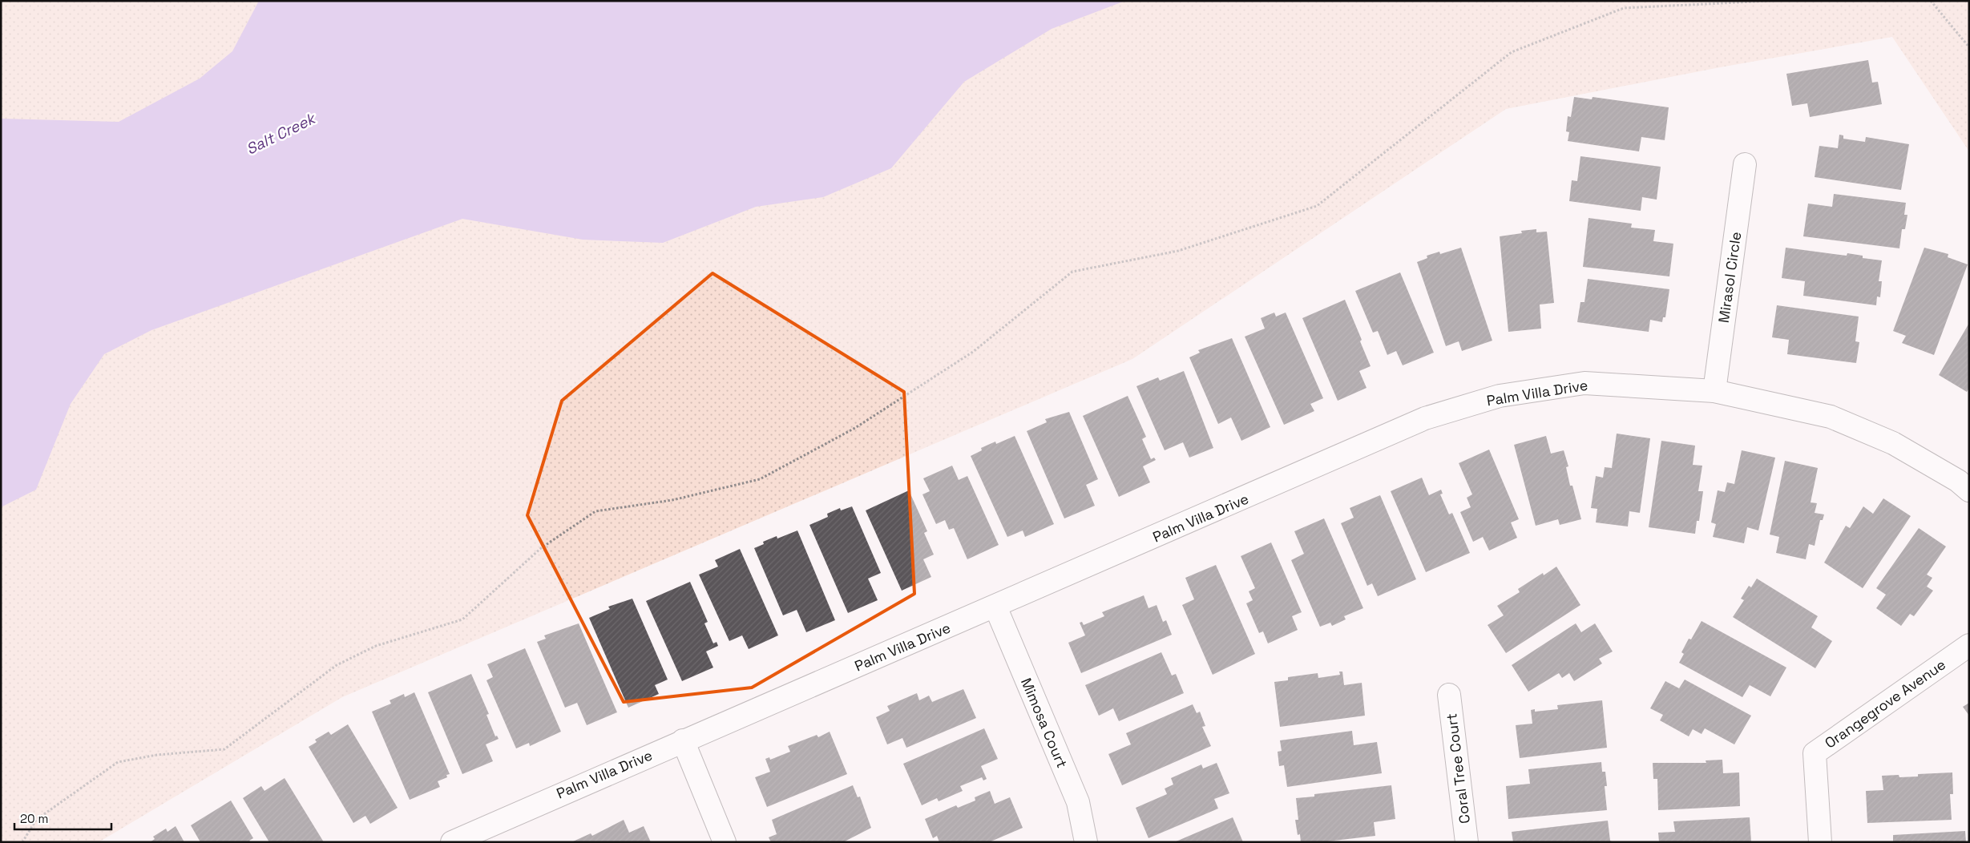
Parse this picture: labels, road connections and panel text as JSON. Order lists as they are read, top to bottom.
{
  "streets": {
    "street": [
      "Mirasol Circle",
      "Palm Villa Drive",
      "Orangegrove Avenue",
      "Mimosa Court",
      "Coral Tree Court"
    ]
  },
  "crossings": [
    ["Mirasol Circle", "Palm Villa Drive"],
    ["Palm Villa Drive", "Mimosa Court"]
  ],
  "water": ["Salt Creek"],
  "scale_bar": "20 m"
}
